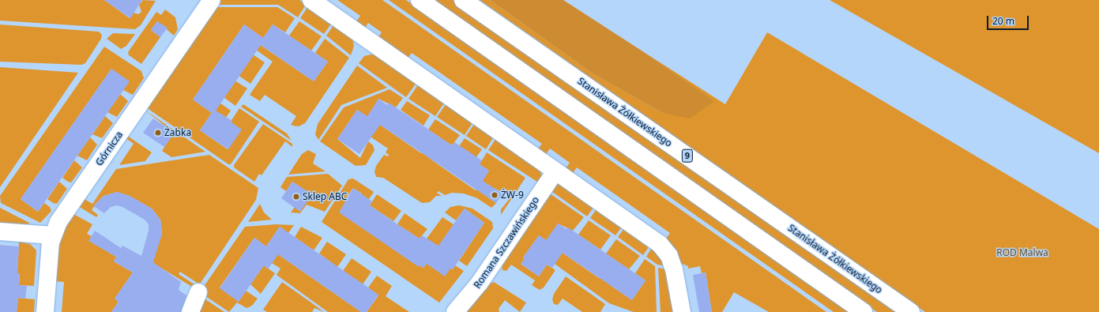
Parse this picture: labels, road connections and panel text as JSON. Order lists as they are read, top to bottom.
{
  "streets": {
    "main road": [
      "Stanisława Żółkiewskiego",
      "Górnicza",
      "9",
      "Romana Szczawińskiego"
    ]
  },
  "parks": ["ROD Malwa"],
  "places": ["Żabka", "ŻW-9", "Sklep ABC"],
  "scale_bar": "20 m"
}
